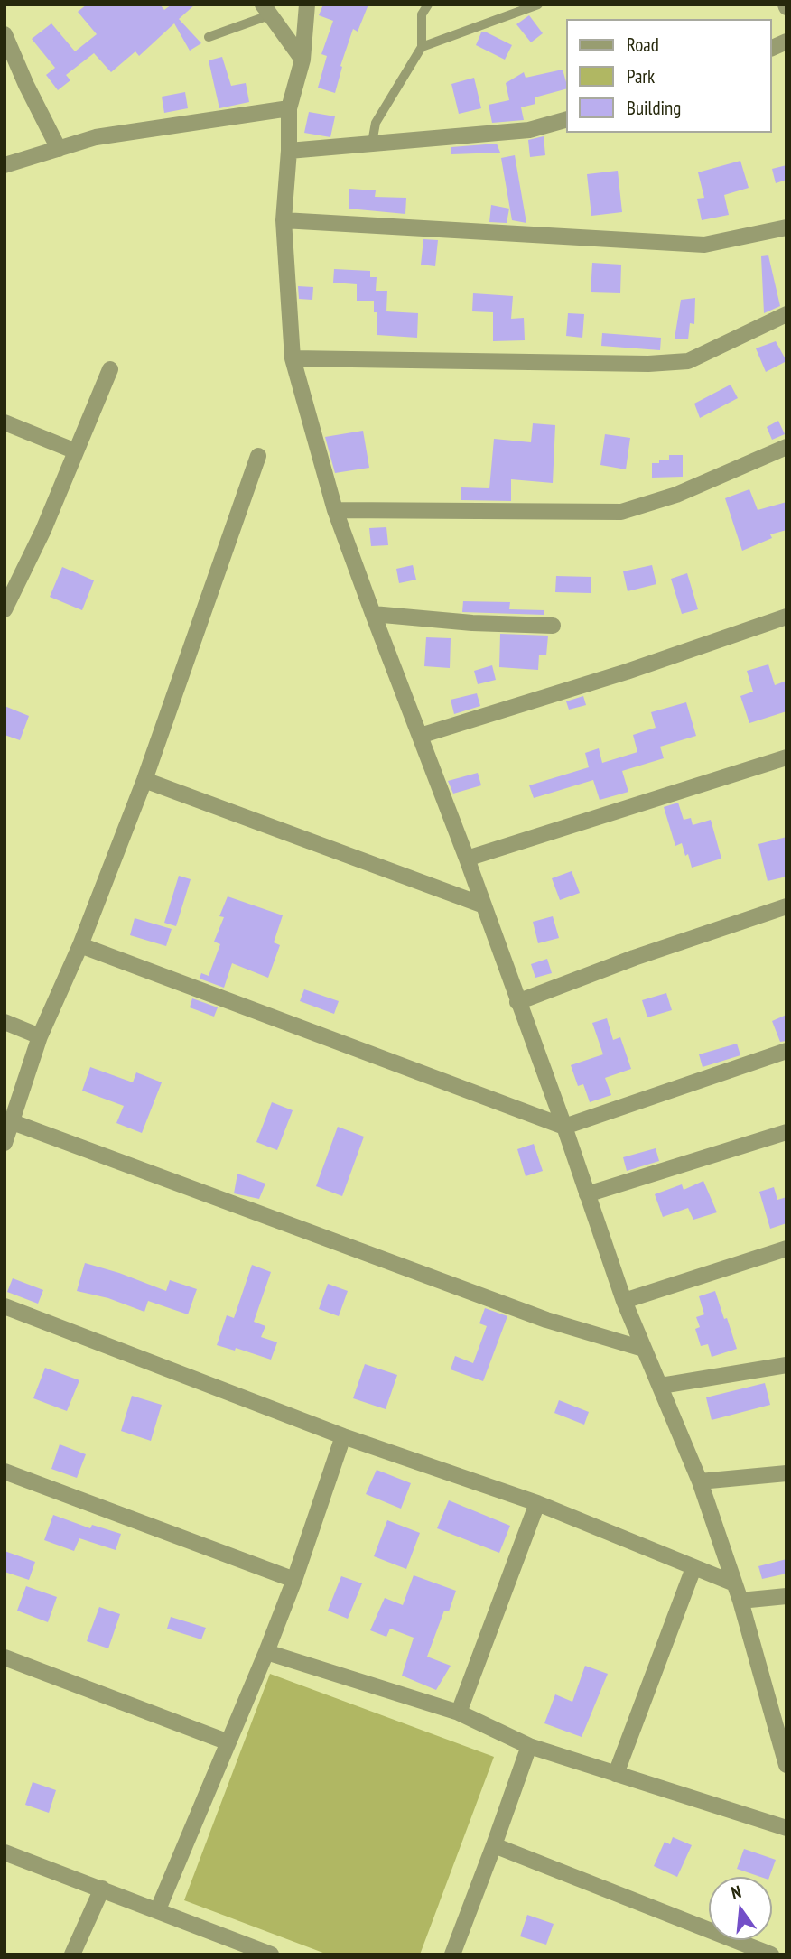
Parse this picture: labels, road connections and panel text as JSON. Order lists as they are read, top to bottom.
{
  "legend": ["Road", "Park", "Building"],
  "north": "top"
}
